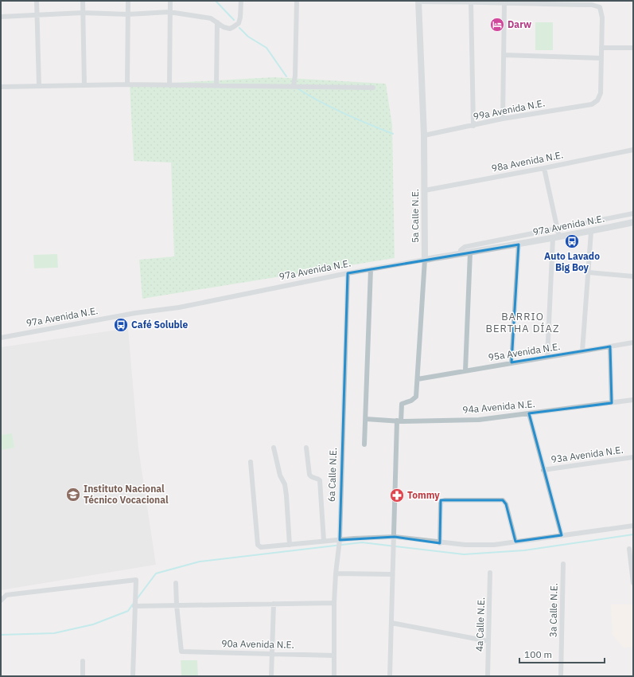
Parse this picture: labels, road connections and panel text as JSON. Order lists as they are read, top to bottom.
{
  "streets": {
    "street": [
      "99a Avenida N.E.",
      "98a Avenida N.E.",
      "5a Calle N.E.",
      "97a Avenida N.E.",
      "95a Avenida N.E.",
      "94a Avenida N.E.",
      "93a Avenida N.E.",
      "6a Calle N.E.",
      "3a Calle N.E.",
      "4a Calle N.E.",
      "90a Avenida N.E."
    ]
  },
  "crossings": [
    ["99a Avenida N.E.", "5a Calle N.E."],
    ["98a Avenida N.E.", "5a Calle N.E."],
    ["5a Calle N.E.", "97a Avenida N.E."],
    ["5a Calle N.E.", "95a Avenida N.E."],
    ["5a Calle N.E.", "94a Avenida N.E."],
    ["97a Avenida N.E.", "6a Calle N.E."],
    ["6a Calle N.E.", "90a Avenida N.E."]
  ],
  "districts": ["BARRIO BERTHA DÍAZ"],
  "places": {
    "hotel": ["Darw"],
    "bus stop": ["Auto Lavado Big Boy", "Café Soluble"],
    "school or university": ["Instituto Nacional Técnico Vocacional"],
    "pharmacy": ["Tommy"]
  },
  "scale_bar": "100 m"
}
